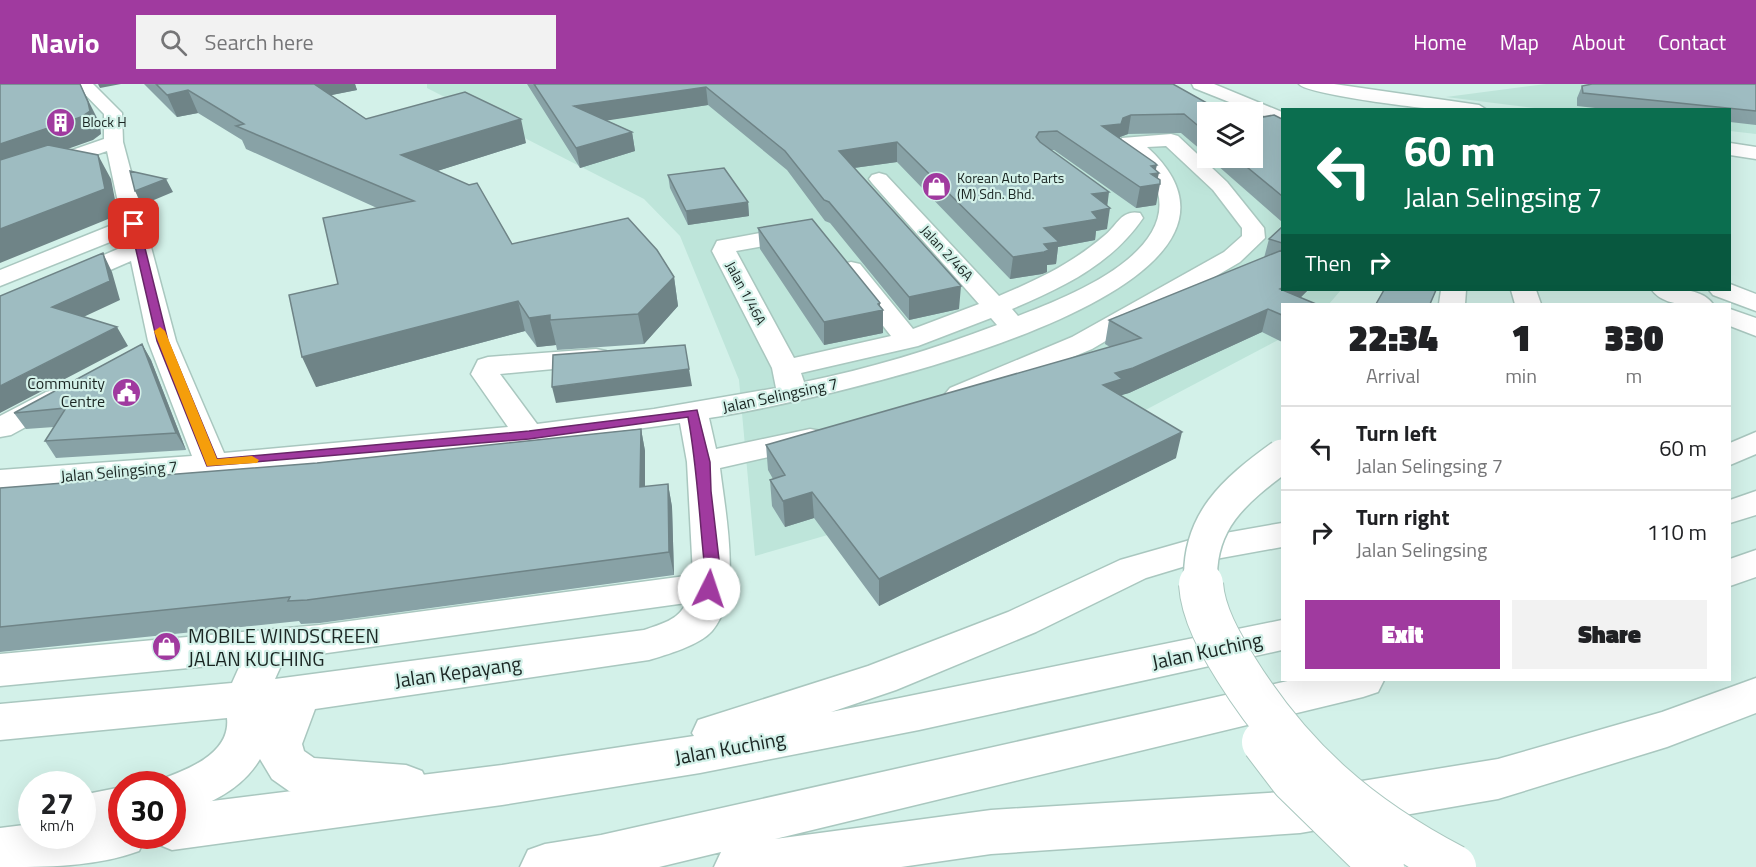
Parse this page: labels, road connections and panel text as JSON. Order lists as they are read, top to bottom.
{
  "streets": {
    "main road": [
      "Jalan 2/46A",
      "Jalan 1/46A",
      "Jalan Selingsing 7",
      "Jalan Kuching",
      "Jalan Kepayang"
    ]
  },
  "crossings": [
    ["Jalan 2/46A", "Jalan Selingsing 7"],
    ["Jalan 1/46A", "Jalan Selingsing 7"],
    ["Jalan Selingsing 7", "Jalan Kepayang"]
  ],
  "places": {
    "building": ["Block H"],
    "shop": ["Korean Auto Parts (M) Sdn. Bhd.", "MOBILE WINDSCREEN JALAN KUCHING"],
    "public building": ["Community Centre"]
  },
  "page": {
    "header": "Navio",
    "search": "Search here",
    "nav": [
      "Home",
      "Map",
      "About",
      "Contact"
    ],
    "turn": ["60 m", "Jalan Selingsing 7"],
    "then": "Then",
    "eta": [
      "22:34",
      "Arrival",
      "1",
      "min",
      "330",
      "m"
    ],
    "list": [
      {
        "name": "Turn left",
        "note": "Jalan Selingsing 7",
        "value": "60 m"
      },
      {
        "name": "Turn right",
        "note": "Jalan Selingsing",
        "value": "110 m"
      }
    ],
    "buttons": ["Exit", "Share"],
    "speed": "27 km/h",
    "limit": "30"
  }
}
